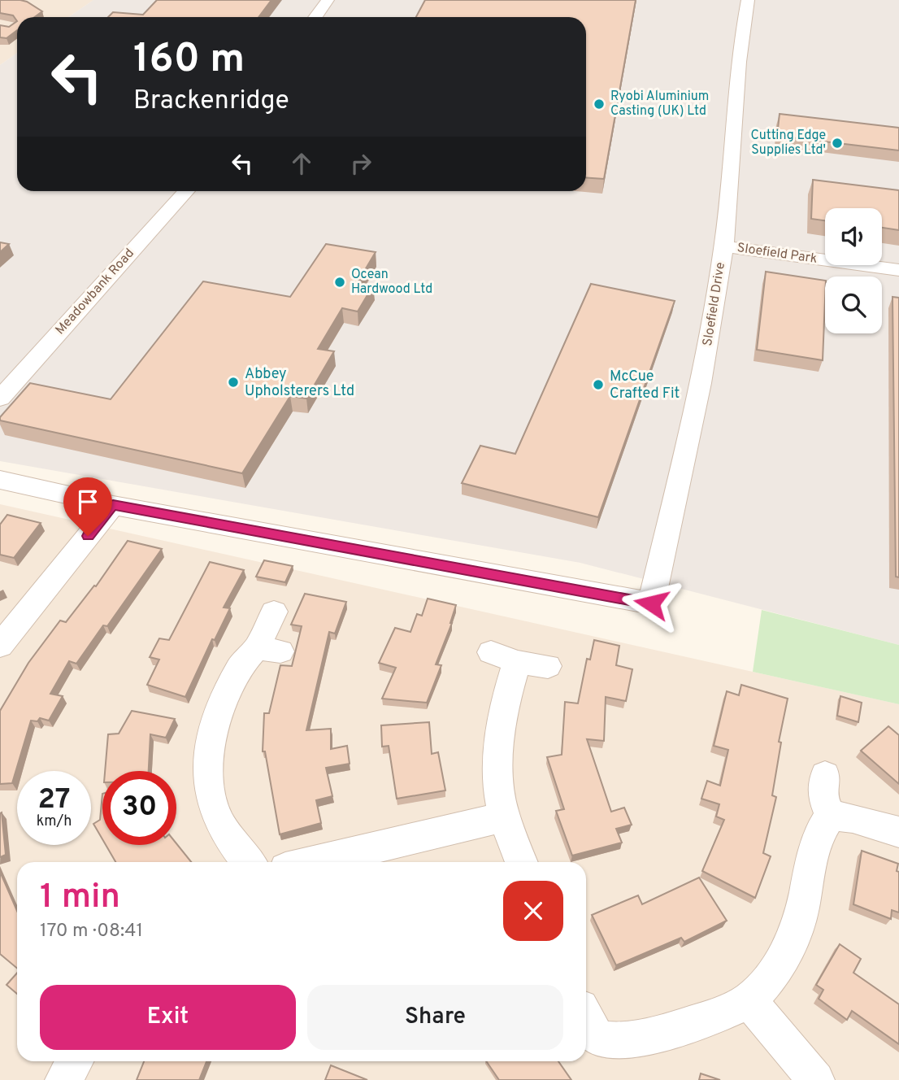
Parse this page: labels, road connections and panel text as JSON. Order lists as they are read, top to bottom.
{
  "streets": {
    "street": ["Sloefield Park", "Meadowbank Road", "Sloefield Drive"]
  },
  "crossings": [
    ["Sloefield Park", "Sloefield Drive"]
  ],
  "places": [
    "Ryobi Aluminium Casting (UK) Ltd",
    "Cutting Edge Supplies Ltd'",
    "Ocean Hardwood Ltd",
    "Abbey Upholsterers Ltd",
    "McCue Crafted Fit"
  ],
  "page": {
    "turn": ["160 m", "Brackenridge"],
    "speed": "27 km/h",
    "limit": "30",
    "heading": ["1 min", "170 m · 08:41"],
    "buttons": ["Exit", "Share"]
  }
}
